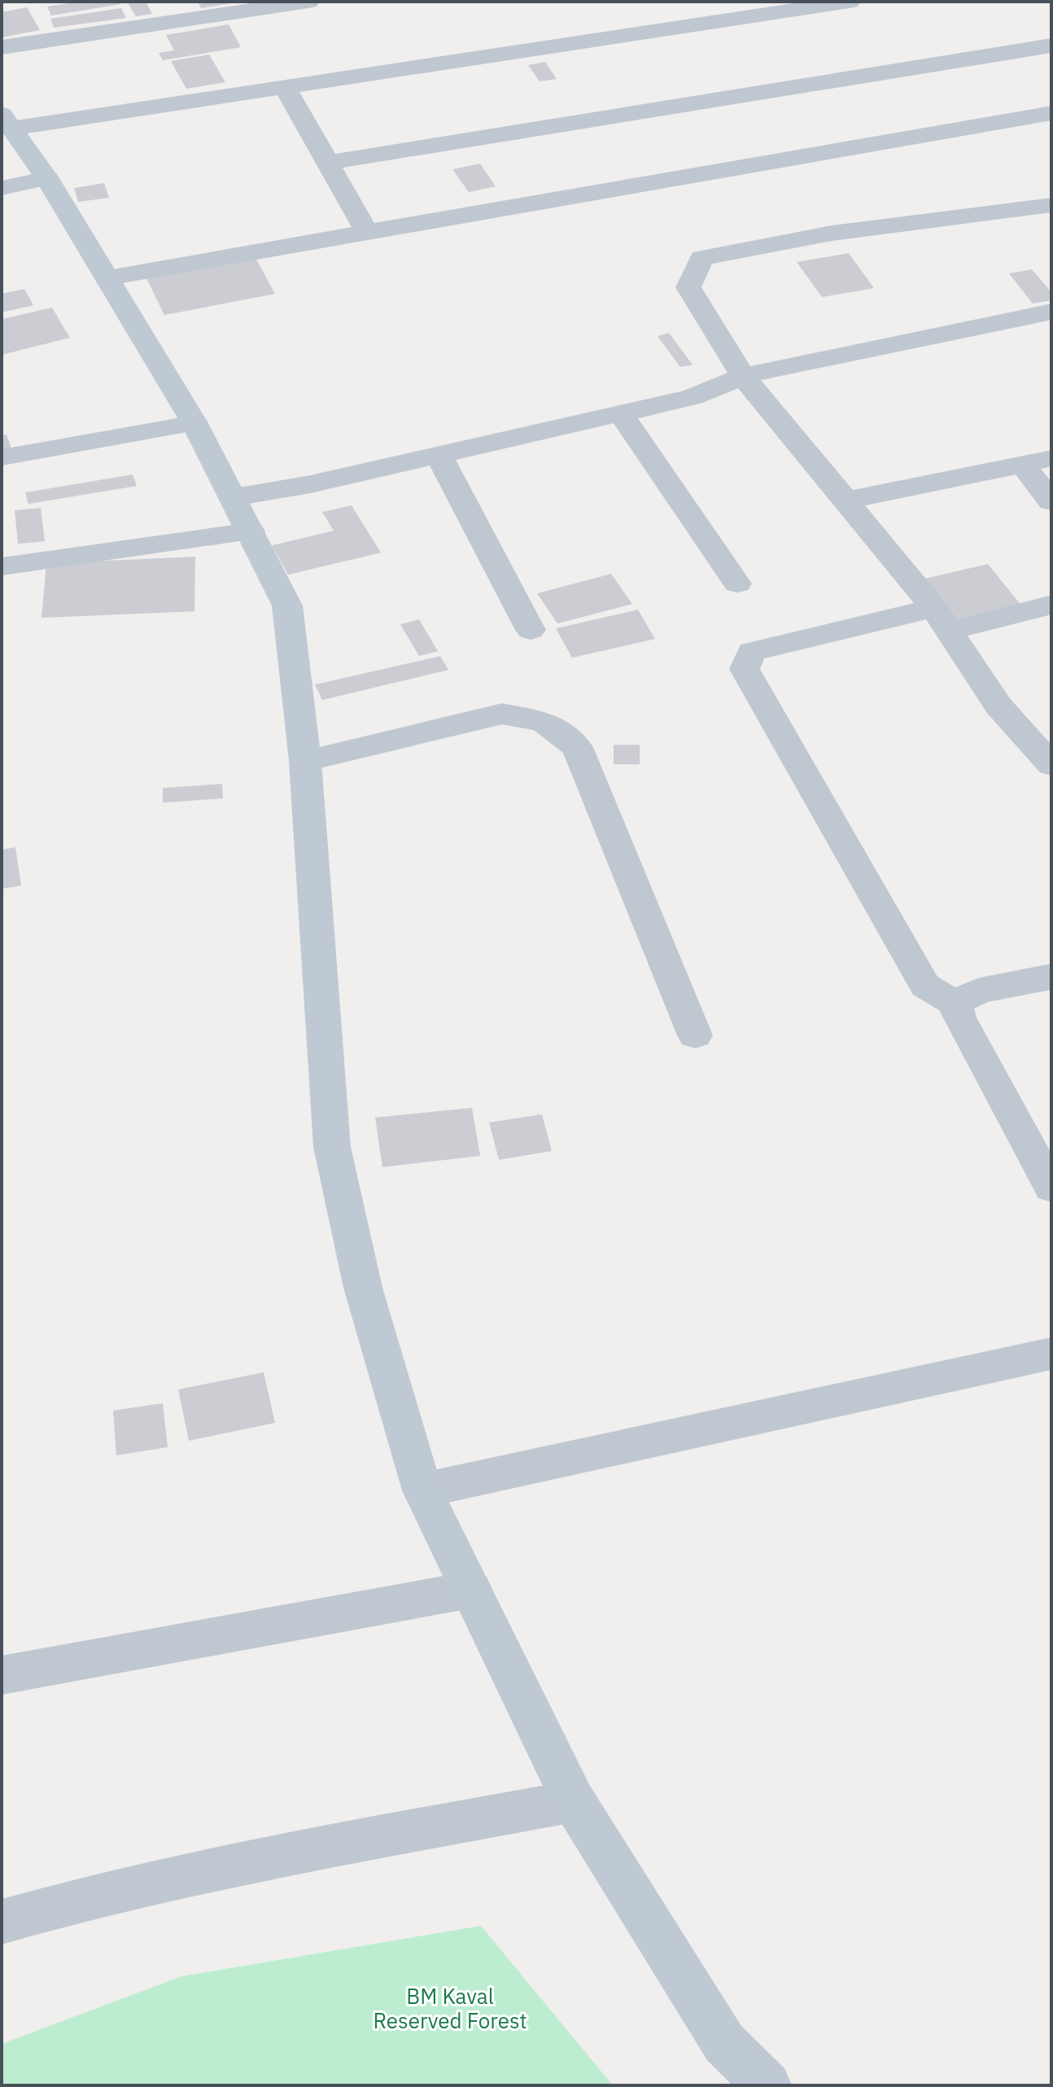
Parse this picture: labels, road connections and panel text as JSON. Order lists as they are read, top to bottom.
{
  "parks": ["BM Kaval Reserved Forest"]
}
